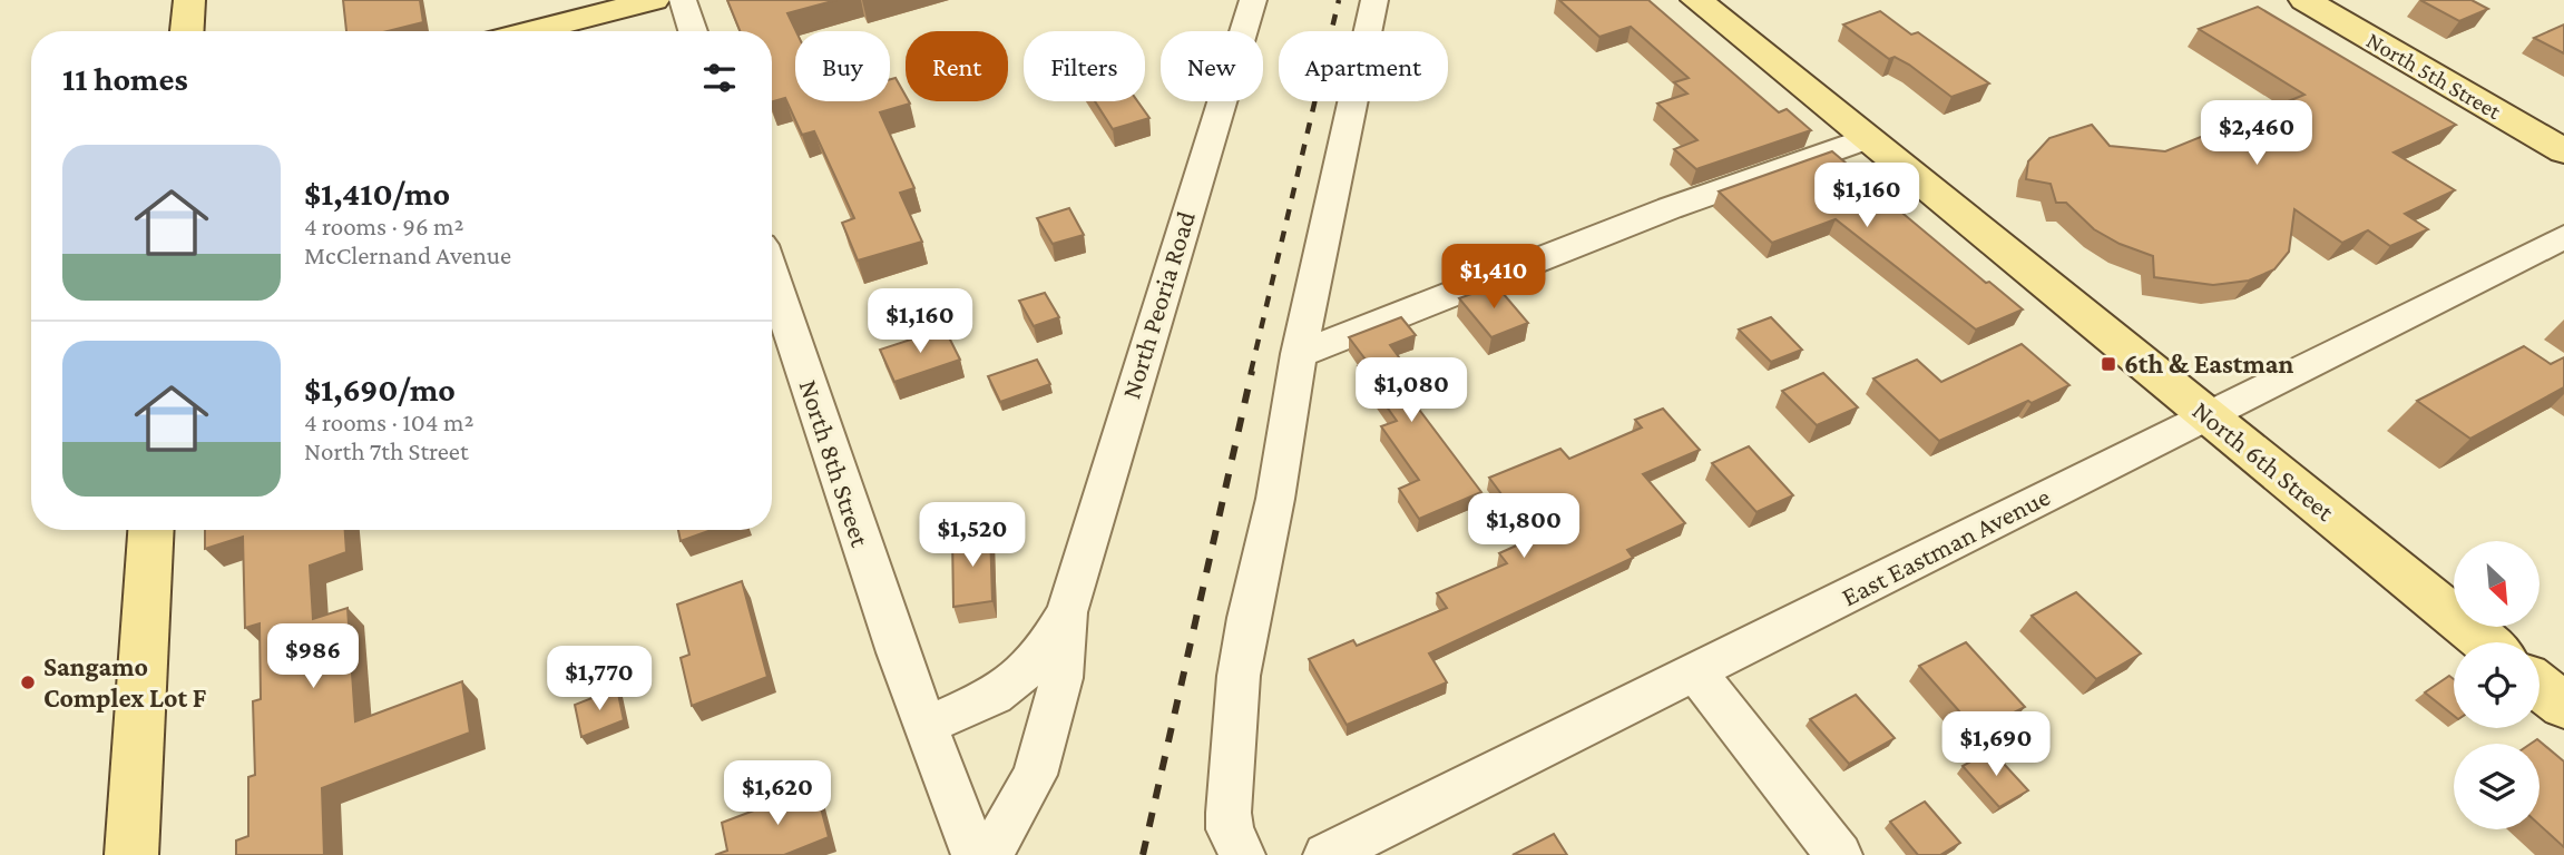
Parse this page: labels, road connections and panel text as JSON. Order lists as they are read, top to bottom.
{
  "streets": {
    "main road": ["North 5th Street", "North 6th Street"],
    "street": ["North Peoria Road", "North 8th Street", "East Eastman Avenue"]
  },
  "crossings": [
    ["North Peoria Road", "North 8th Street"],
    ["North 6th Street", "East Eastman Avenue"]
  ],
  "places": {
    "transit": ["6th & Eastman"],
    "other": ["Sangamo Complex Lot F"]
  },
  "north": "bottom right",
  "page": {
    "chip": [
      "Buy",
      "Rent",
      "Filters",
      "New",
      "Apartment"
    ],
    "heading": "11 homes",
    "price": [
      "$2,460",
      "$1,160",
      "$1,410",
      "$1,160",
      "$1,080",
      "$1,800",
      "$1,520",
      "$986",
      "$1,770",
      "$1,690",
      "$1,620"
    ],
    "list": [
      {
        "name": "$1,410/mo",
        "note": "4 rooms · 96 m² · McClernand Avenue"
      },
      {
        "name": "$1,690/mo",
        "note": "4 rooms · 104 m² · North 7th Street"
      }
    ]
  }
}
